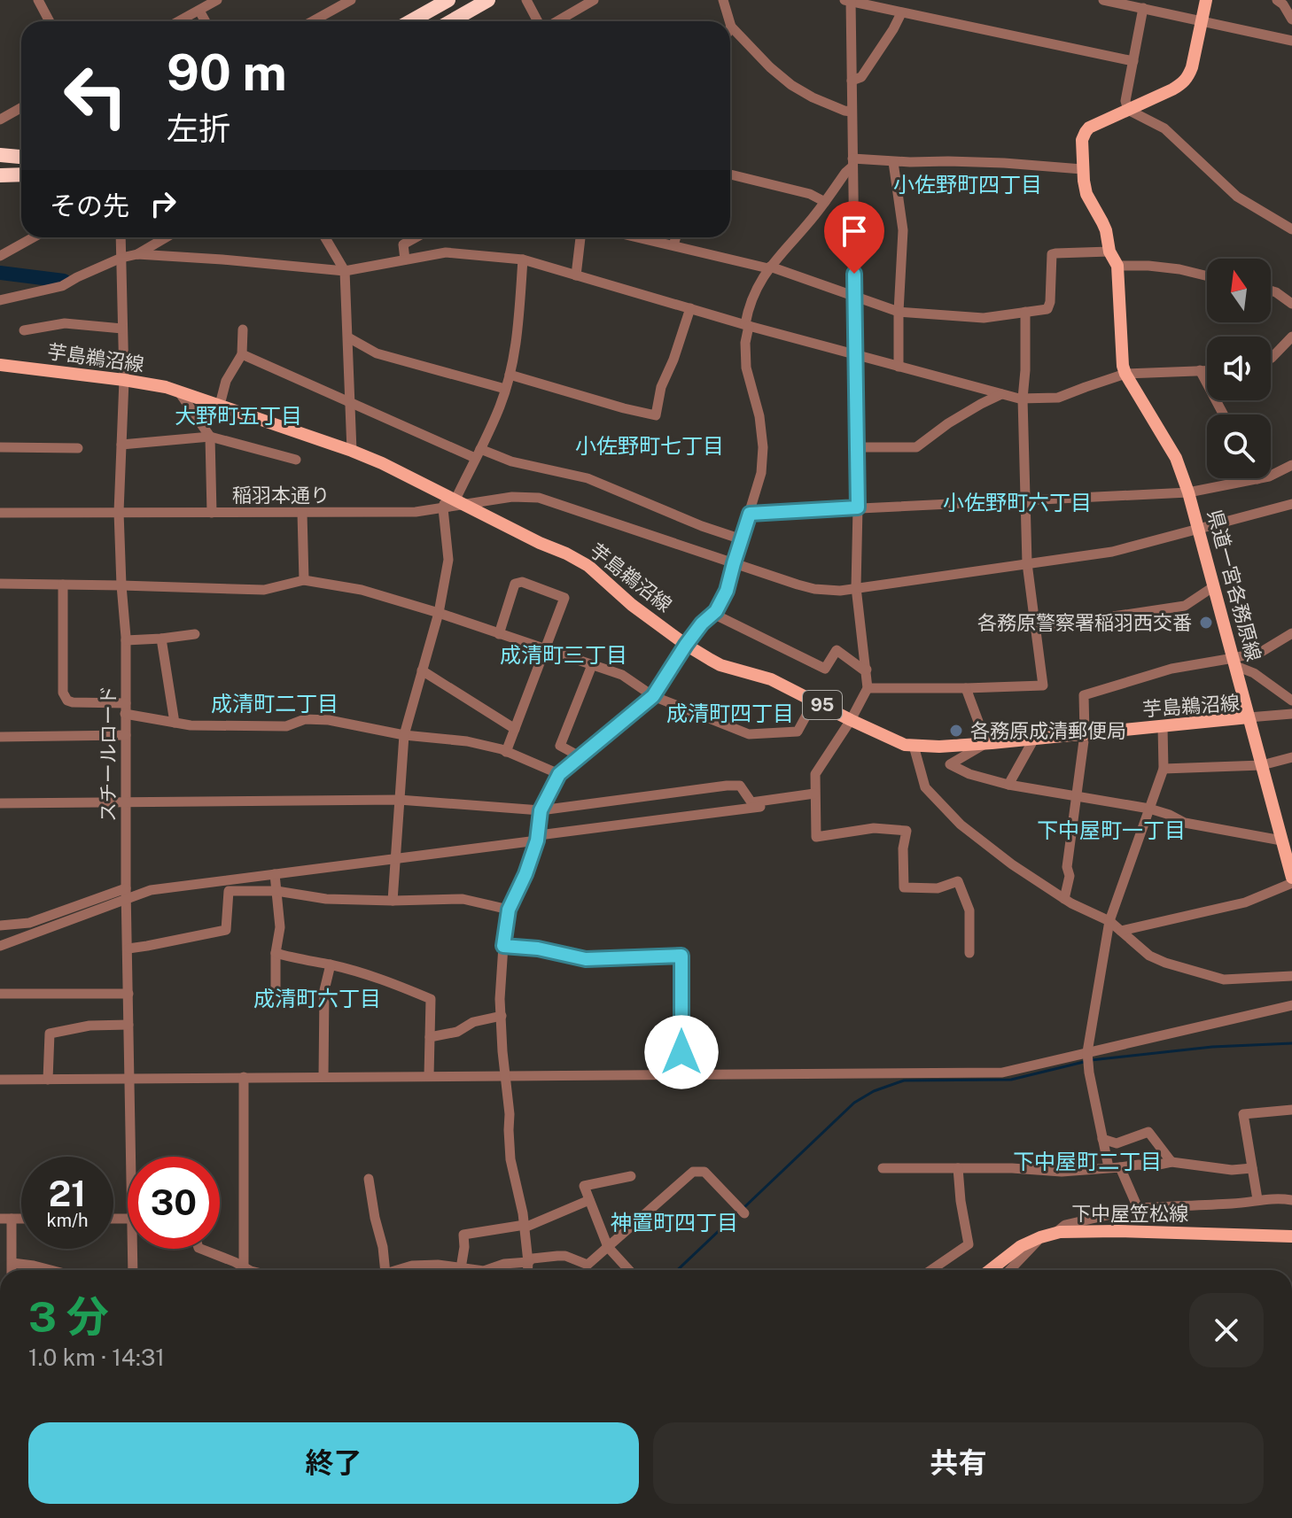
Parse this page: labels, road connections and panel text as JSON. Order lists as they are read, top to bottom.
{
  "streets": {
    "main road": [
      "芋島鵜沼線",
      "県道一宮各務原線",
      "95",
      "下中屋笠松線"
    ],
    "street": ["稲羽本通り", "スチールロード"]
  },
  "crossings": [
    ["芋島鵜沼線", "稲羽本通り"],
    ["芋島鵜沼線", "県道一宮各務原線"],
    ["芋島鵜沼線", "スチールロード"],
    ["稲羽本通り", "県道一宮各務原線"],
    ["稲羽本通り", "スチールロード"]
  ],
  "districts": [
    "小佐野町四丁目",
    "大野町五丁目",
    "小佐野町七丁目",
    "小佐野町六丁目",
    "成清町三丁目",
    "成清町二丁目",
    "成清町四丁目",
    "下中屋町一丁目",
    "成清町六丁目",
    "下中屋町二丁目",
    "神置町四丁目"
  ],
  "places": ["各務原警察署稲羽西交番", "各務原成清郵便局"],
  "north": "top",
  "page": {
    "turn": ["90 m", "左折"],
    "then": "その先",
    "speed": "21 km/h",
    "limit": "30",
    "heading": ["3 分", "1.0 km · 14:31"],
    "buttons": ["終了", "共有"]
  }
}
